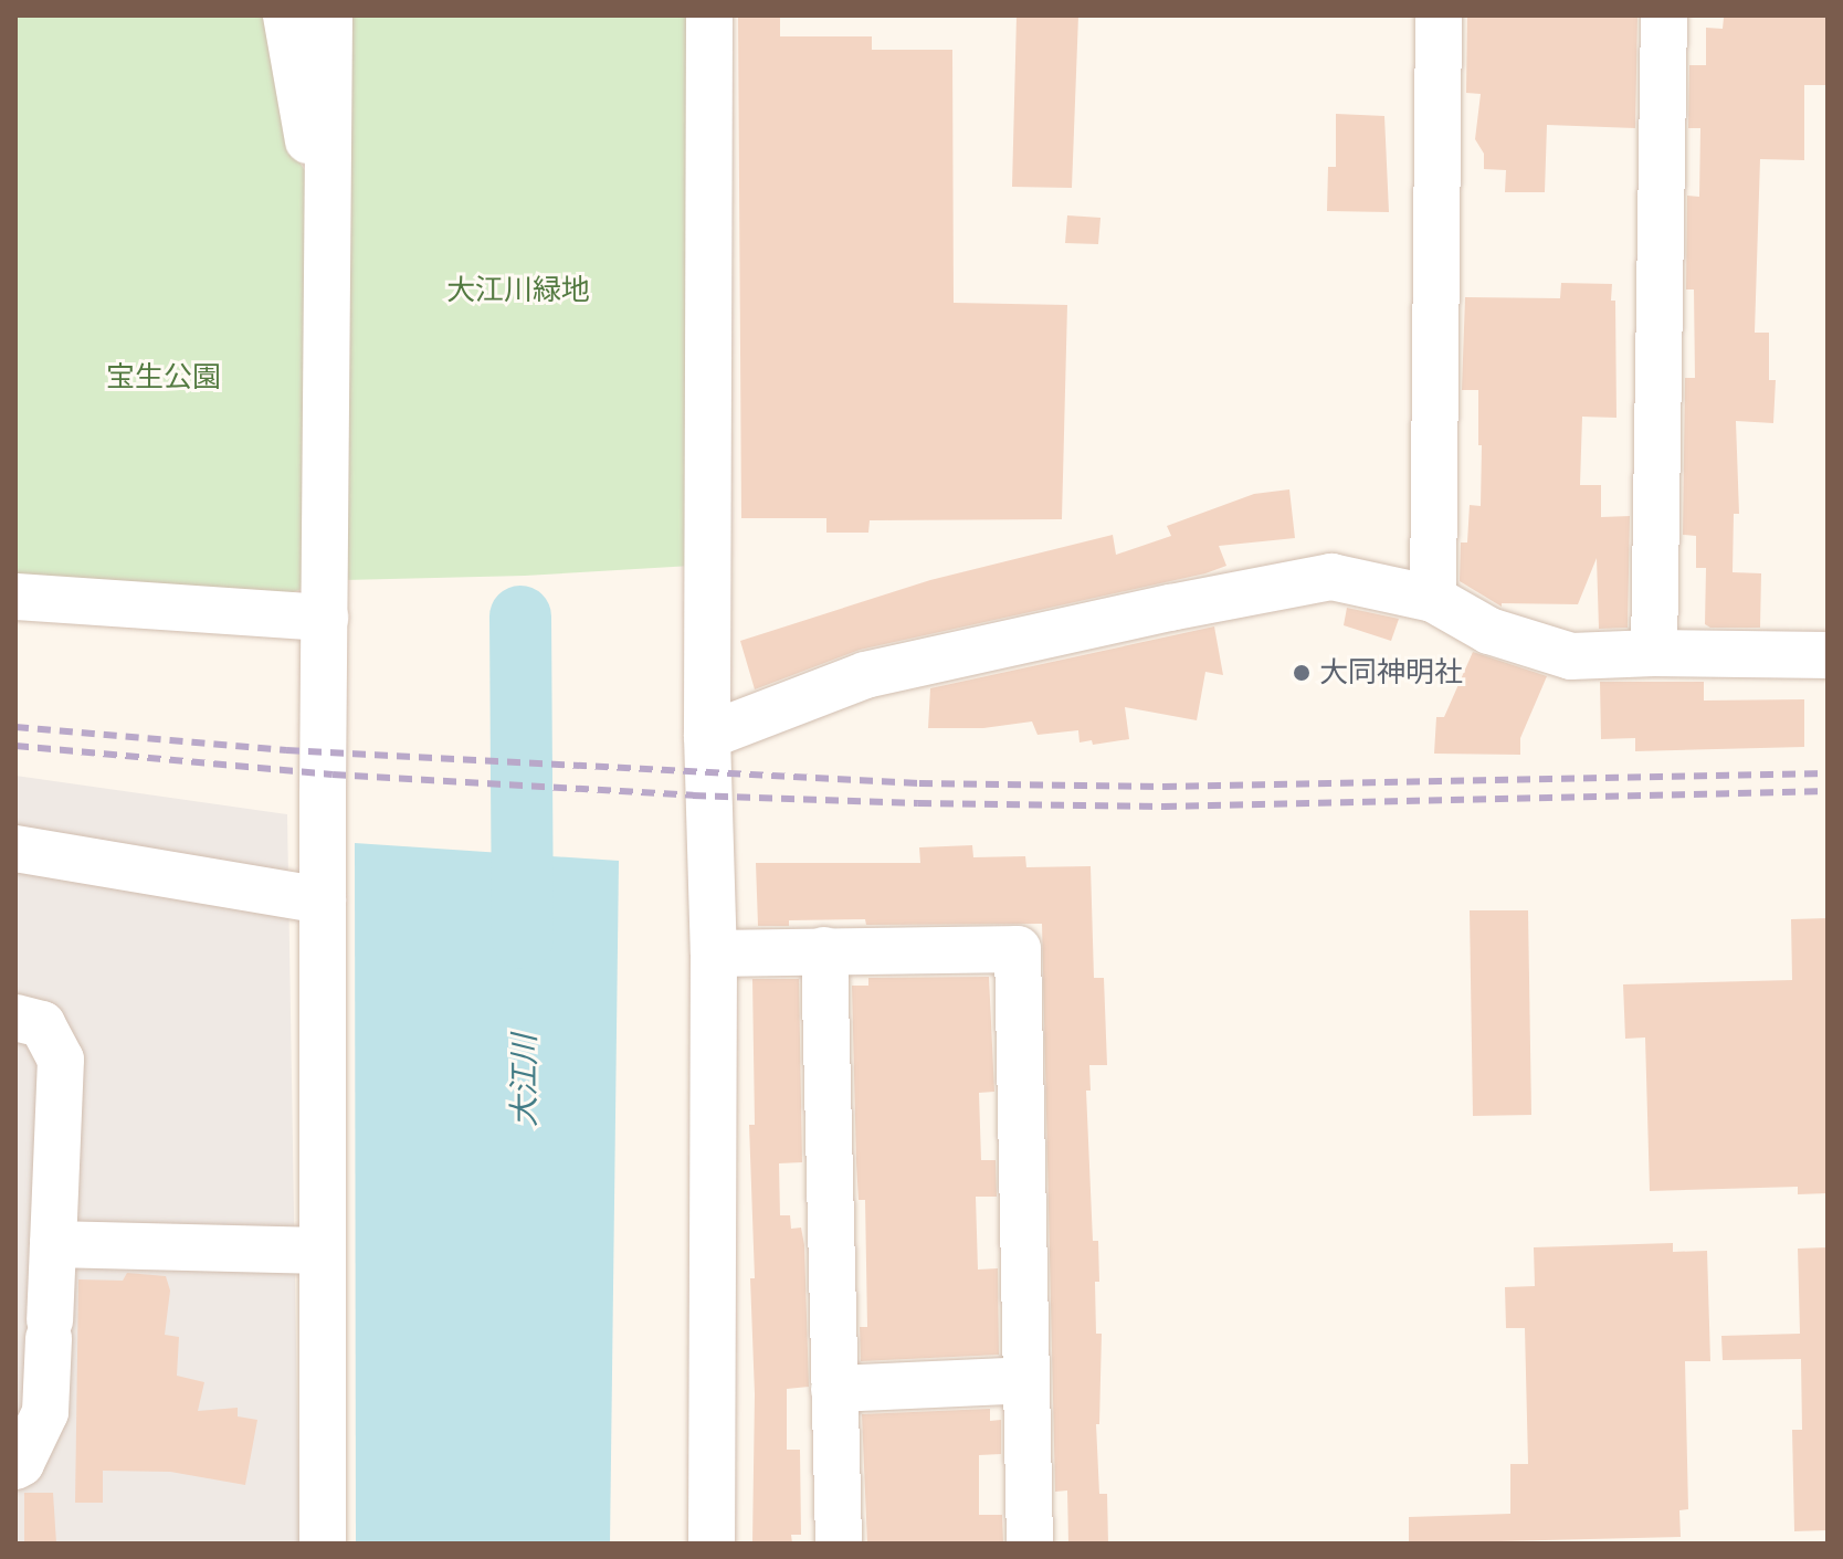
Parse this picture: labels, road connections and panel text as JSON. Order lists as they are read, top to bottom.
{
  "water": ["大江川"],
  "parks": ["大江川緑地", "宝生公園"],
  "places": ["大同神明社"]
}
